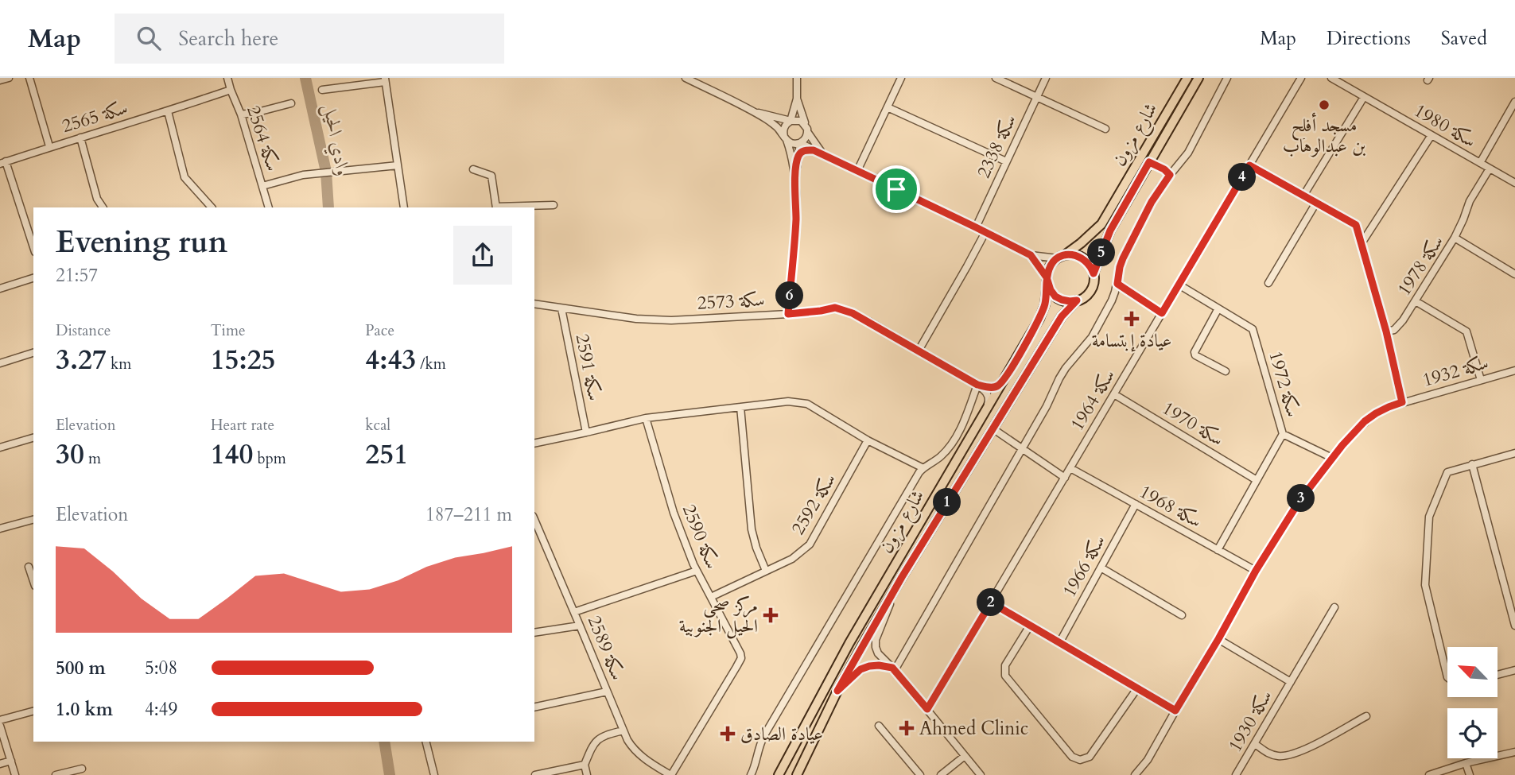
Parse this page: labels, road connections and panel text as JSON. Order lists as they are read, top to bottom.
{
  "streets": {
    "main road": ["شارع مزون"],
    "street": [
      "سكة 2565",
      "سكة 1980",
      "سكة 2564",
      "سكة 2338",
      "سكة 1978",
      "سكة 2573",
      "سكة 2591",
      "سكة 1932",
      "سكة 1972",
      "سكة 1964",
      "سكة 1970",
      "سكة 2592",
      "سكة 1968",
      "سكة 2590",
      "سكة 1966",
      "سكة 2589",
      "سكة 1930"
    ]
  },
  "crossings": [
    ["سكة 2565", "سكة 2564"],
    ["سكة 2573", "سكة 2591"],
    ["سكة 1932", "سكة 1968"],
    ["سكة 1932", "سكة 1930"],
    ["سكة 1972", "سكة 1964"],
    ["سكة 1972", "سكة 1970"],
    ["سكة 1972", "سكة 1968"],
    ["سكة 1964", "سكة 1970"],
    ["سكة 1964", "سكة 1968"],
    ["سكة 2592", "سكة 2590"],
    ["سكة 1968", "سكة 1966"],
    ["سكة 2590", "سكة 2589"]
  ],
  "water": ["وادي الحيل"],
  "places": {
    "other": ["مسجد أفلح بن عبدالوهاب"],
    "health": [
      "عيادة إبتسامة",
      "مركز صحي الحيل الجنوبية",
      "Ahmed Clinic",
      "عيادة الصادق"
    ]
  },
  "north": "top left",
  "page": {
    "header": "Map",
    "search": "Search here",
    "nav": ["Map", "Directions", "Saved"],
    "pins": [
      "4",
      "5",
      "6",
      "3",
      "1",
      "2"
    ],
    "heading": ["Evening run", "21:57"],
    "stats": [
      ["Distance", "3.27 km"],
      ["Time", "15:25"],
      ["Pace", "4:43 /km"],
      ["Elevation", "30 m"],
      ["Heart rate", "140 bpm"],
      ["kcal", "251"]
    ],
    "chart": ["Elevation", "187–211 m"],
    "list": [
      {
        "name": "500 m",
        "note": "5:08"
      },
      {
        "name": "1.0 km",
        "note": "4:49"
      }
    ]
  }
}
